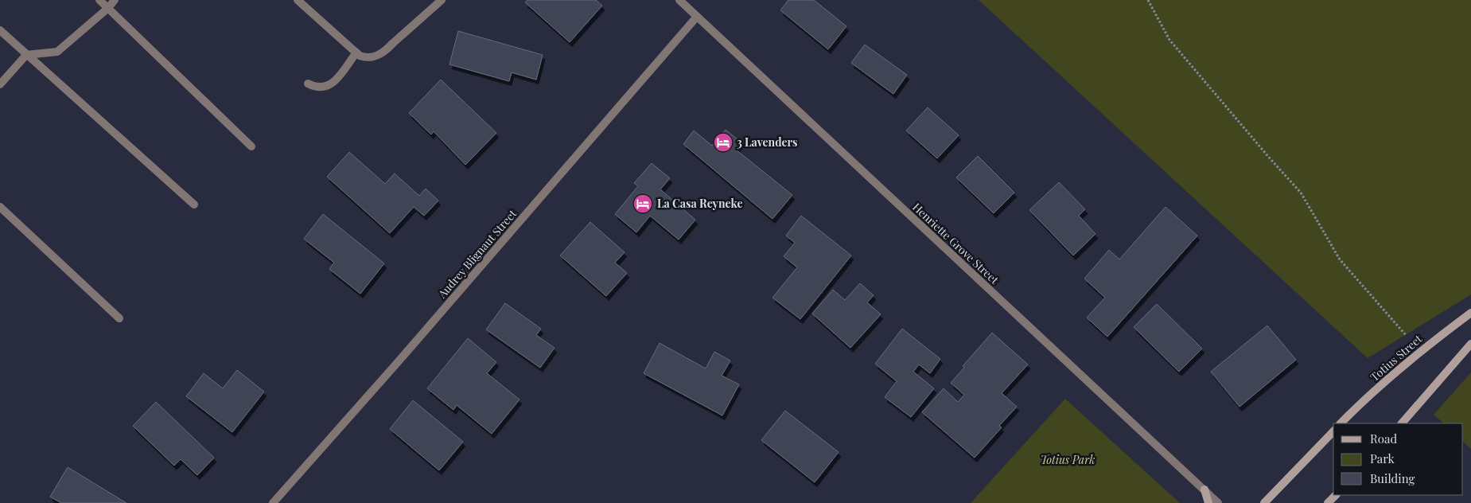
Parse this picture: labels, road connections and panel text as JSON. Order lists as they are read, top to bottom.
{
  "streets": {
    "street": ["Henriette Grove Street", "Audrey Blignaut Street", "Totius Street"]
  },
  "crossings": [
    ["Henriette Grove Street", "Audrey Blignaut Street"]
  ],
  "parks": ["Totius Park"],
  "places": {
    "hotel": ["3 Lavenders", "La Casa Reyneke"]
  },
  "legend": ["Road", "Park", "Building"]
}
